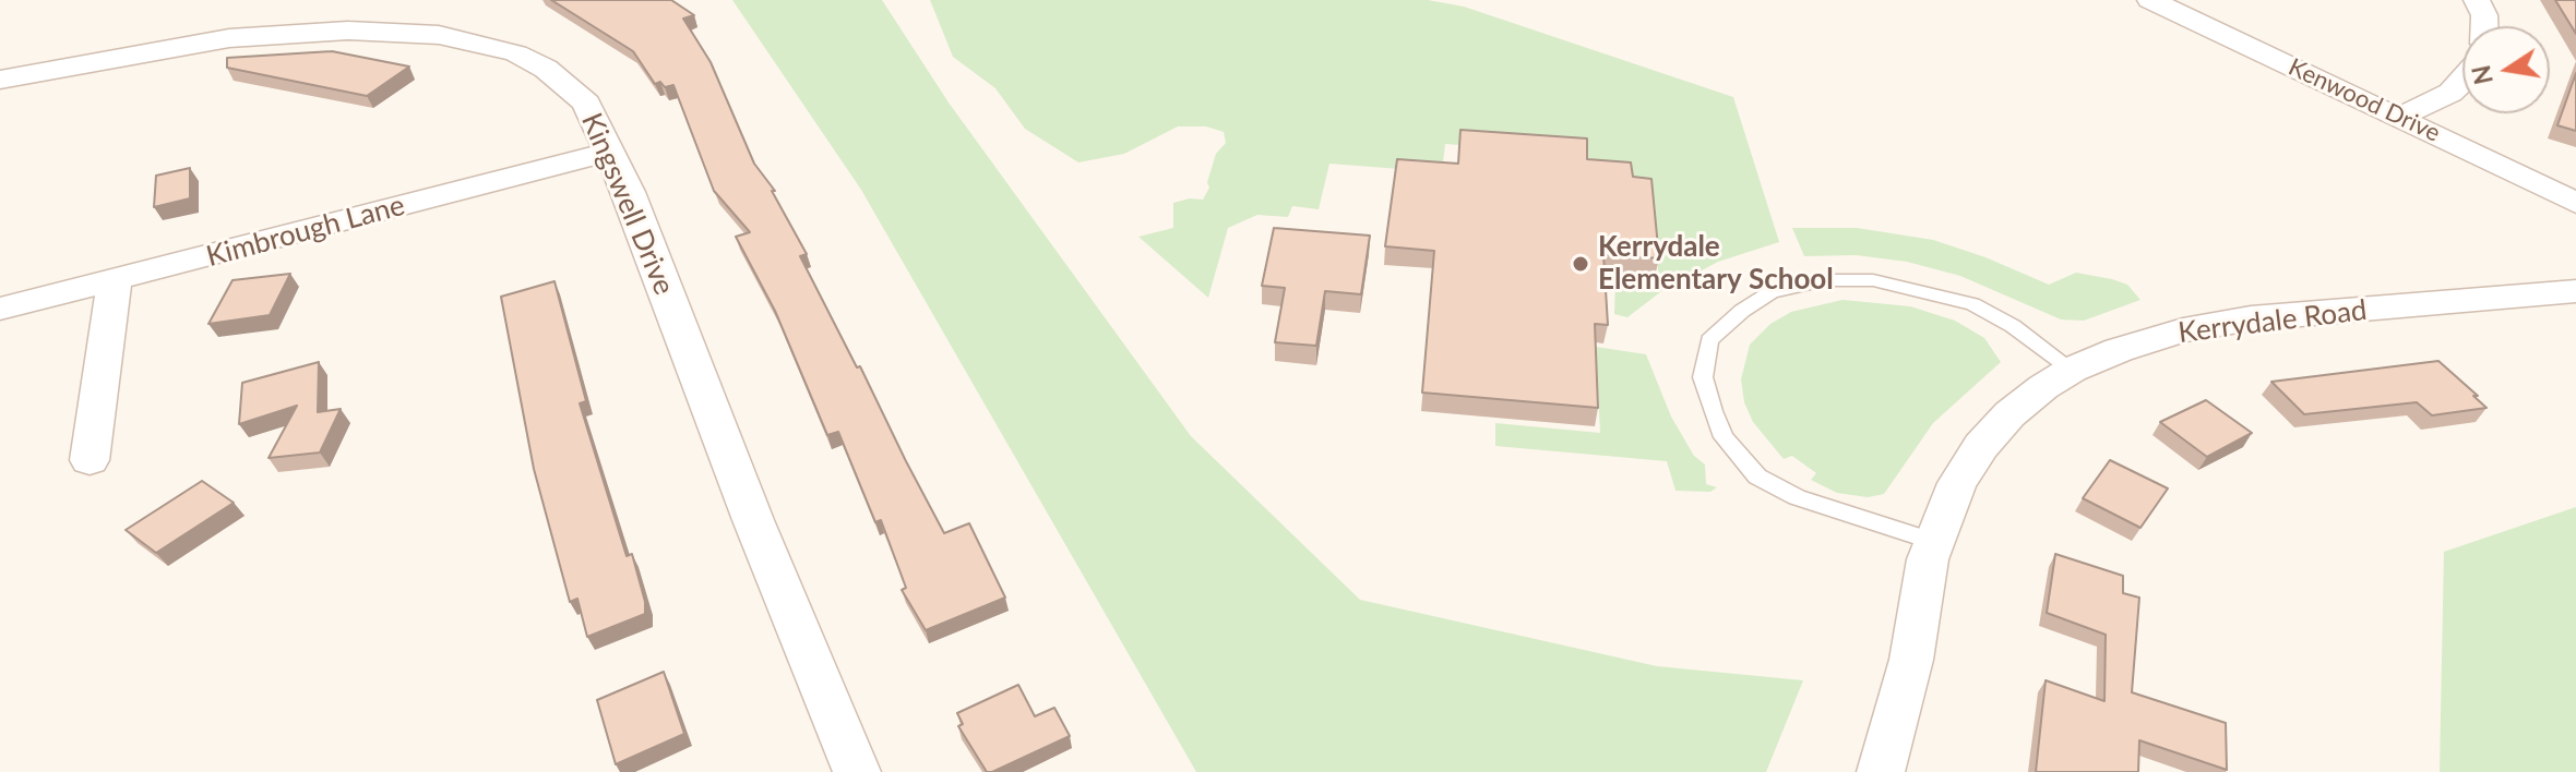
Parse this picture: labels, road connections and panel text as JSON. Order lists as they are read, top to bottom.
{
  "streets": {
    "street": [
      "Kenwood Drive",
      "Kingswell Drive",
      "Kimbrough Lane",
      "Kerrydale Road"
    ]
  },
  "crossings": [
    ["Kingswell Drive", "Kimbrough Lane"]
  ],
  "places": ["Kerrydale Elementary School"],
  "north": "left"
}
